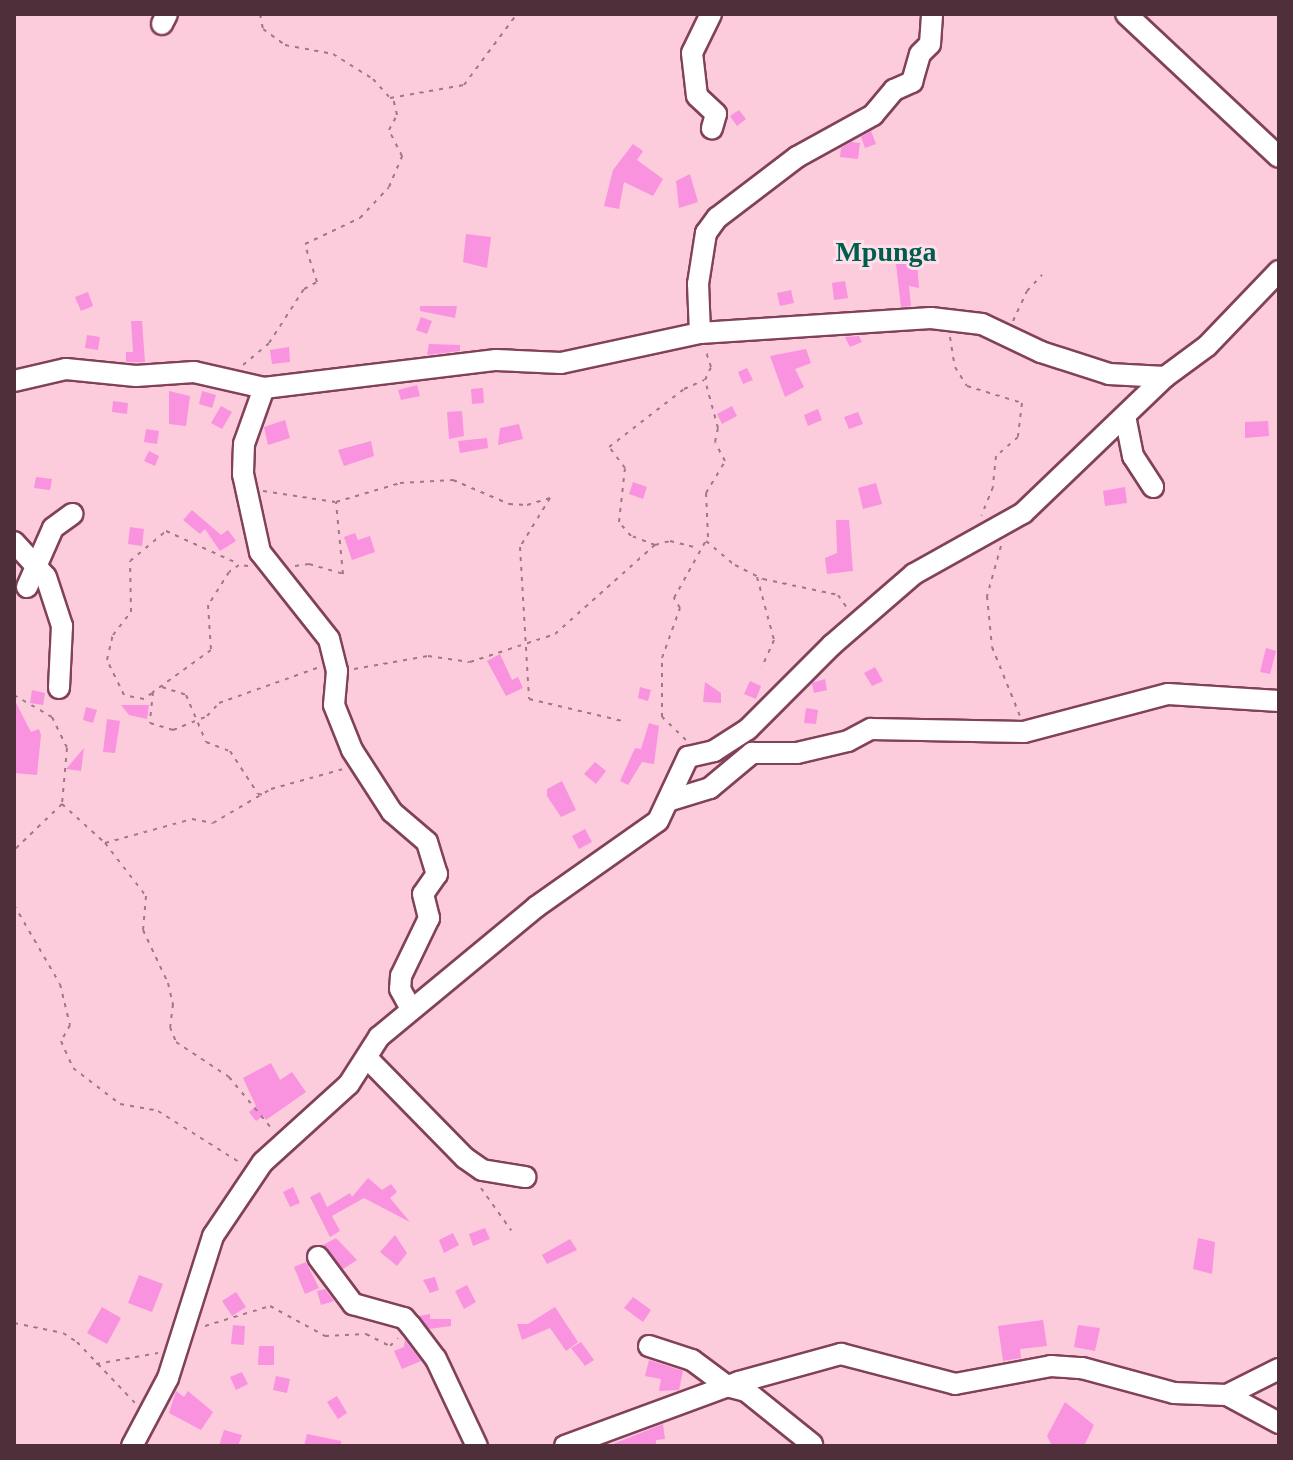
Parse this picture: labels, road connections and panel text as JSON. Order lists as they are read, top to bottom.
{
  "districts": ["Mpunga"]
}
